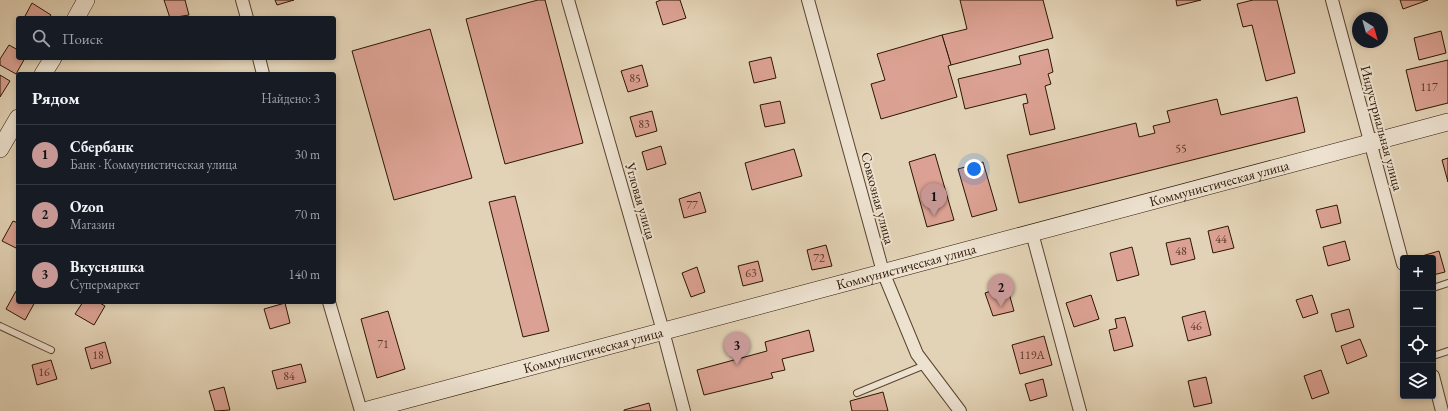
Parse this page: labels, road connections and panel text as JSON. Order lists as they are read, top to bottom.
{
  "streets": {
    "street": [
      "Индустриальная улица",
      "Коммунистическая улица",
      "Совхозная улица",
      "Угловая улица"
    ]
  },
  "crossings": [
    ["Индустриальная улица", "Коммунистическая улица"],
    ["Коммунистическая улица", "Совхозная улица"],
    ["Коммунистическая улица", "Угловая улица"]
  ],
  "house_numbers": [
    "85",
    "117",
    "83",
    "55",
    "77",
    "44",
    "48",
    "72",
    "63",
    "46",
    "71",
    "18",
    "119А",
    "16",
    "84"
  ],
  "north": "bottom right",
  "page": {
    "search": "Поиск",
    "heading": ["Рядом", "Найдено: 3"],
    "list": [
      {
        "mark": "1",
        "name": "Сбербанк",
        "note": "Банк · Коммунистическая улица",
        "value": "30 m"
      },
      {
        "mark": "2",
        "name": "Ozon",
        "note": "Магазин",
        "value": "70 m"
      },
      {
        "mark": "3",
        "name": "Вкусняшка",
        "note": "Супермаркет",
        "value": "140 m"
      }
    ],
    "pins": ["1", "2", "3"],
    "map_buttons": ["+", "−"]
  }
}
